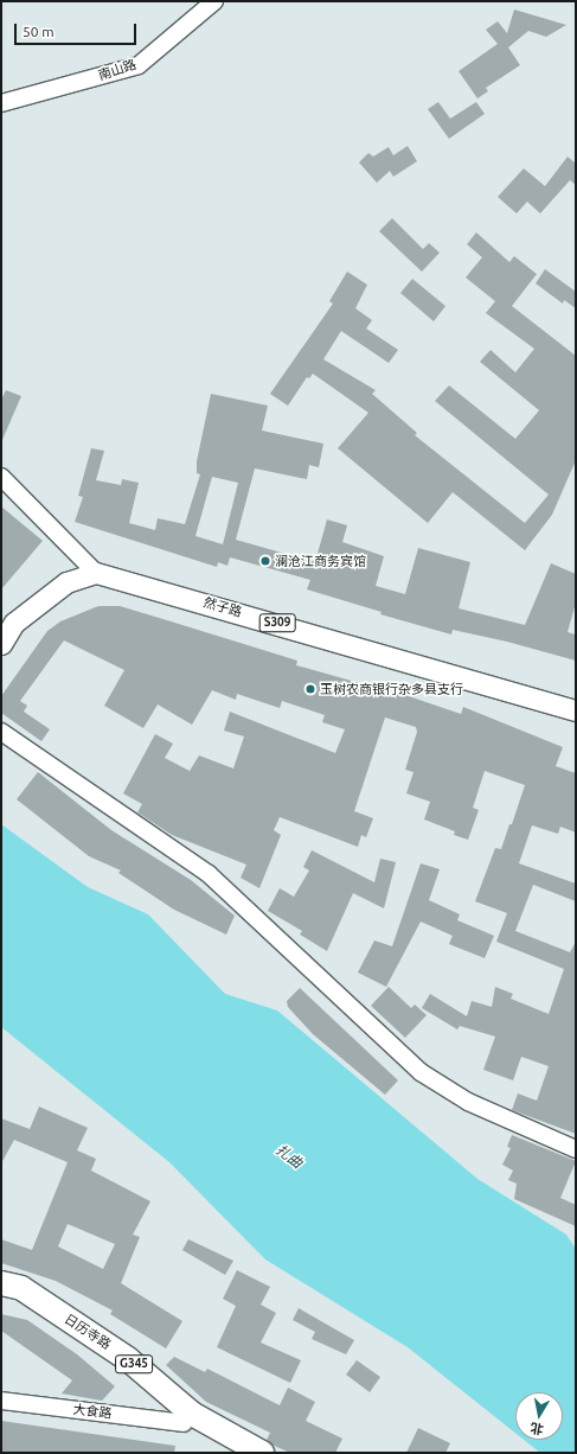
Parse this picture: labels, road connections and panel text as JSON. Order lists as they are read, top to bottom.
{
  "streets": {
    "highway": ["日历寺路", "G345"],
    "main road": ["然子路", "S309"],
    "street": ["南山路", "大食路"]
  },
  "crossings": [
    ["日历寺路", "大食路"]
  ],
  "water": ["扎曲"],
  "places": ["澜沧江商务宾馆", "玉树农商银行杂多县支行"],
  "scale_bar": "50 m",
  "north": "bottom"
}
